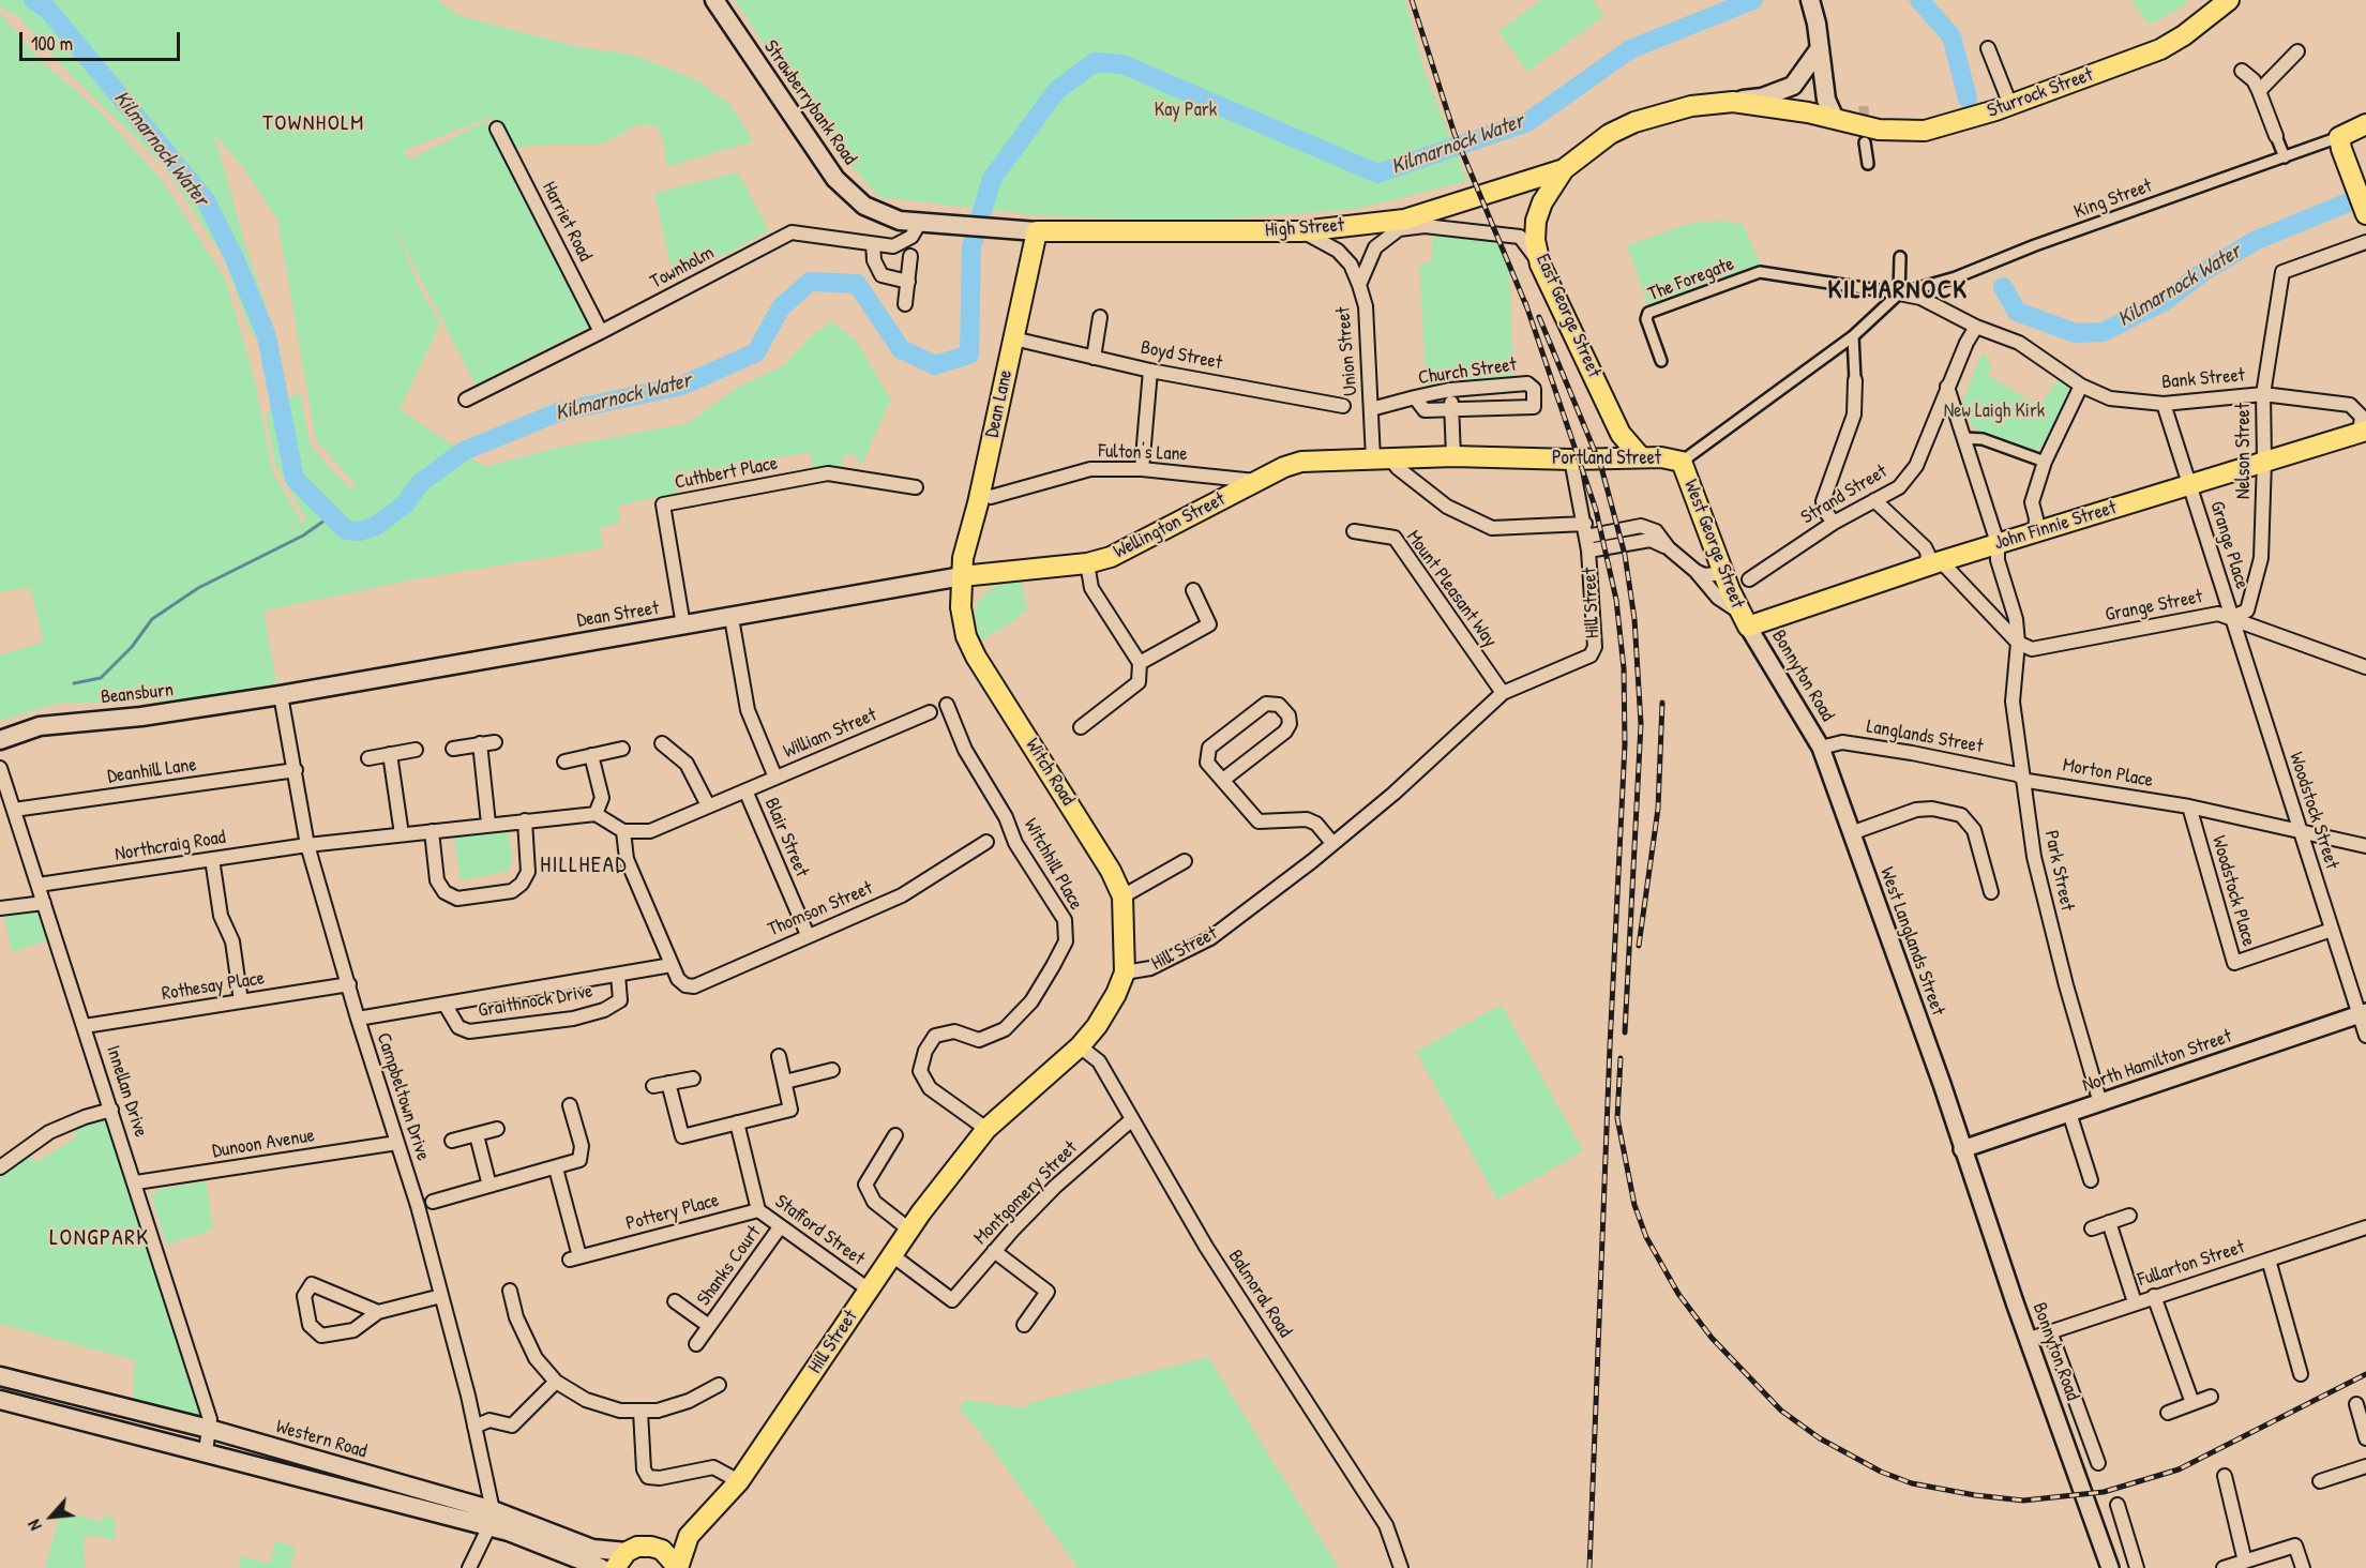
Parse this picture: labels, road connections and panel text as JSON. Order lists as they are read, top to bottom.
{
  "streets": {
    "main road": [
      "Sturrock Street",
      "Strawberrybank Road",
      "High Street",
      "East George Street",
      "Dean Lane",
      "Portland Street",
      "Wellington Street",
      "John Finnie Street",
      "West George Street",
      "Hill Street",
      "Dean Street",
      "Beansburn",
      "Witch Road",
      "Western Road"
    ],
    "street": [
      "King Street",
      "Harriet Road",
      "Townholm",
      "The Foregate",
      "Union Street",
      "Boyd Street",
      "Church Street",
      "Bank Street",
      "Nelson Street",
      "Fulton's Lane",
      "Cuthbert Place",
      "Strand Street",
      "Grange Place",
      "Mount Pleasant Way",
      "Grange Street",
      "Bonnyton Road",
      "William Street",
      "Langlands Street",
      "Deanhill Lane",
      "Morton Place",
      "Woodstock Street",
      "Blair Street",
      "Northcraig Road",
      "Witchhill Place",
      "Park Street",
      "Woodstock Place",
      "Thomson Street",
      "West Langlands Street",
      "Rothesay Place",
      "Graithnock Drive",
      "North Hamilton Street",
      "Innellan Drive",
      "Campbeltown Drive",
      "Dunoon Avenue",
      "Montgomery Street",
      "Pottery Place",
      "Stafford Street",
      "Fullarton Street",
      "Shanks Court",
      "Balmoral Road"
    ]
  },
  "crossings": [
    ["Sturrock Street", "High Street"],
    ["Sturrock Street", "East George Street"],
    ["Strawberrybank Road", "High Street"],
    ["Strawberrybank Road", "Townholm"],
    ["Strawberrybank Road", "Dean Lane"],
    ["King Street", "The Foregate"],
    ["King Street", "Bank Street"],
    ["King Street", "Portland Street"],
    ["Harriet Road", "Townholm"],
    ["High Street", "East George Street"],
    ["High Street", "Union Street"],
    ["High Street", "Dean Lane"],
    ["The Foregate", "Bank Street"],
    ["The Foregate", "Portland Street"],
    ["East George Street", "Portland Street"],
    ["Union Street", "Church Street"],
    ["Union Street", "Portland Street"],
    ["Union Street", "Wellington Street"],
    ["Boyd Street", "Dean Lane"],
    ["Bank Street", "Nelson Street"],
    ["Bank Street", "Portland Street"],
    ["Bank Street", "Strand Street"],
    ["Bank Street", "John Finnie Street"],
    ["Bank Street", "Grange Place"],
    ["Dean Lane", "Wellington Street"],
    ["Dean Lane", "Dean Street"],
    ["Dean Lane", "Witch Road"],
    ["Nelson Street", "John Finnie Street"],
    ["Nelson Street", "Grange Place"],
    ["Nelson Street", "Grange Street"],
    ["Nelson Street", "Woodstock Street"],
    ["Fulton's Lane", "Wellington Street"],
    ["Portland Street", "Wellington Street"],
    ["Portland Street", "West George Street"],
    ["Portland Street", "Hill Street"],
    ["Cuthbert Place", "Dean Street"],
    ["Strand Street", "Park Street"],
    ["Wellington Street", "Dean Street"],
    ["Wellington Street", "Witch Road"],
    ["John Finnie Street", "West George Street"],
    ["John Finnie Street", "Grange Place"],
    ["John Finnie Street", "Bonnyton Road"],
    ["John Finnie Street", "Park Street"],
    ["West George Street", "Bonnyton Road"],
    ["Grange Place", "Grange Street"],
    ["Grange Place", "Woodstock Street"],
    ["Mount Pleasant Way", "Hill Street"],
    ["Hill Street", "Witch Road"],
    ["Hill Street", "Witchhill Place"],
    ["Hill Street", "Montgomery Street"],
    ["Hill Street", "Stafford Street"],
    ["Hill Street", "Balmoral Road"],
    ["Grange Street", "Woodstock Street"],
    ["Grange Street", "Park Street"],
    ["Dean Street", "Beansburn"],
    ["Dean Street", "Witch Road"],
    ["Dean Street", "Campbeltown Drive"],
    ["Bonnyton Road", "Langlands Street"],
    ["Bonnyton Road", "West Langlands Street"],
    ["Bonnyton Road", "North Hamilton Street"],
    ["Bonnyton Road", "Fullarton Street"],
    ["Beansburn", "Campbeltown Drive"],
    ["William Street", "Blair Street"],
    ["Langlands Street", "Morton Place"],
    ["Langlands Street", "Park Street"],
    ["Langlands Street", "West Langlands Street"],
    ["Deanhill Lane", "Innellan Drive"],
    ["Deanhill Lane", "Campbeltown Drive"],
    ["Morton Place", "Woodstock Street"],
    ["Morton Place", "Park Street"],
    ["Morton Place", "Woodstock Place"],
    ["Woodstock Street", "Woodstock Place"],
    ["Woodstock Street", "North Hamilton Street"],
    ["Blair Street", "Thomson Street"],
    ["Northcraig Road", "Innellan Drive"],
    ["Northcraig Road", "Campbeltown Drive"],
    ["Park Street", "North Hamilton Street"],
    ["Thomson Street", "Graithnock Drive"],
    ["West Langlands Street", "North Hamilton Street"],
    ["Rothesay Place", "Innellan Drive"],
    ["Rothesay Place", "Campbeltown Drive"],
    ["Graithnock Drive", "Campbeltown Drive"],
    ["Innellan Drive", "Dunoon Avenue"],
    ["Innellan Drive", "Western Road"],
    ["Campbeltown Drive", "Dunoon Avenue"],
    ["Campbeltown Drive", "Western Road"],
    ["Montgomery Street", "Balmoral Road"],
    ["Pottery Place", "Stafford Street"],
    ["Stafford Street", "Shanks Court"]
  ],
  "districts": [
    "TOWNHOLM",
    "KILMARNOCK",
    "HILLHEAD",
    "LONGPARK"
  ],
  "water": ["Kilmarnock Water"],
  "parks": ["Kay Park", "New Laigh Kirk"],
  "scale_bar": "100 m",
  "north": "bottom left"
}
